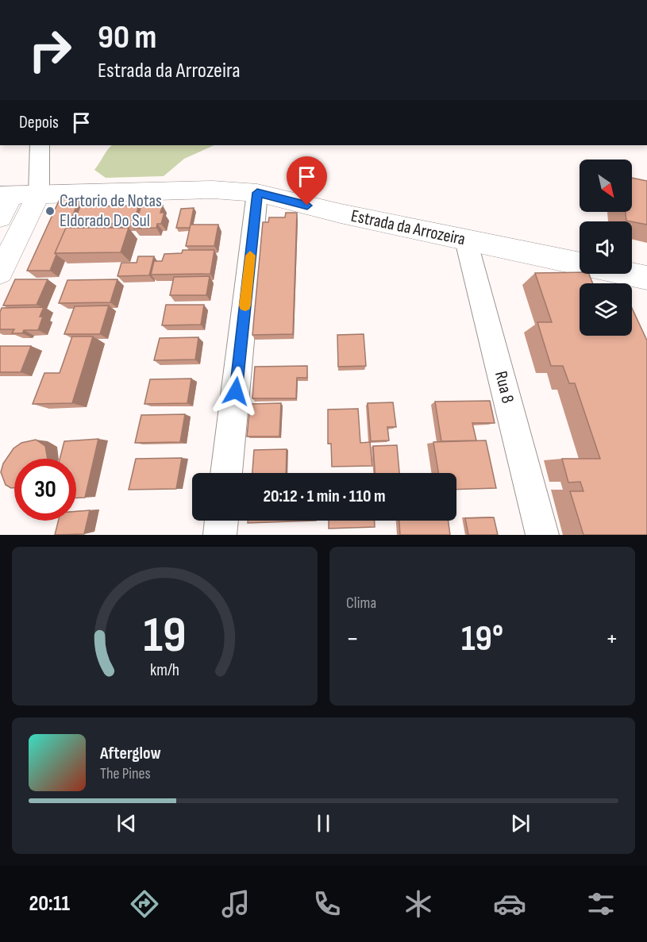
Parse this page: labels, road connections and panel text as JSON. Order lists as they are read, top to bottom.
{
  "streets": {
    "main road": ["Estrada da Arrozeira"],
    "street": ["Rua 8"]
  },
  "crossings": [
    ["Estrada da Arrozeira", "Rua 8"]
  ],
  "places": ["Cartorio de Notas Eldorado Do Sul"],
  "north": "bottom right",
  "page": {
    "turn": ["90 m", "Estrada da Arrozeira"],
    "then": "Depois",
    "limit": "30",
    "trip": "20:12 · 1 min · 110 m",
    "tile": "Clima",
    "heat": ["−", "19°", "+"],
    "song": ["Afterglow", "The Pines"],
    "tabs": "20:11",
    "gauge": ["19", "km/h"]
  }
}
